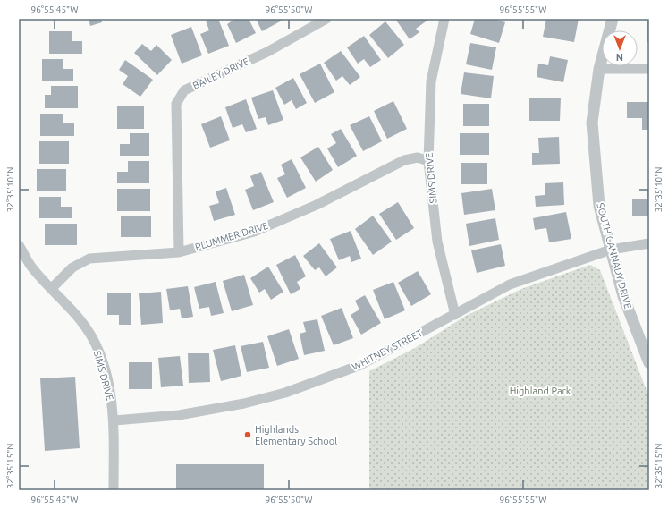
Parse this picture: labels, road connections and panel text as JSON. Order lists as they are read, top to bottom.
{
  "streets": {
    "street": [
      "BAILEY DRIVE",
      "SIMS DRIVE",
      "PLUMMER DRIVE",
      "SOUTH CANNADY DRIVE",
      "WHITNEY STREET"
    ]
  },
  "crossings": [
    ["BAILEY DRIVE", "PLUMMER DRIVE"],
    ["SIMS DRIVE", "PLUMMER DRIVE"],
    ["SIMS DRIVE", "WHITNEY STREET"],
    ["SOUTH CANNADY DRIVE", "WHITNEY STREET"]
  ],
  "parks": ["Highland Park"],
  "places": ["Highlands Elementary School"],
  "north": "bottom",
  "coordinates": [
    "96°55'45\"W",
    "96°55'50\"W",
    "96°55'55\"W",
    "32°35'10\"N",
    "32°35'15\"N"
  ]
}
